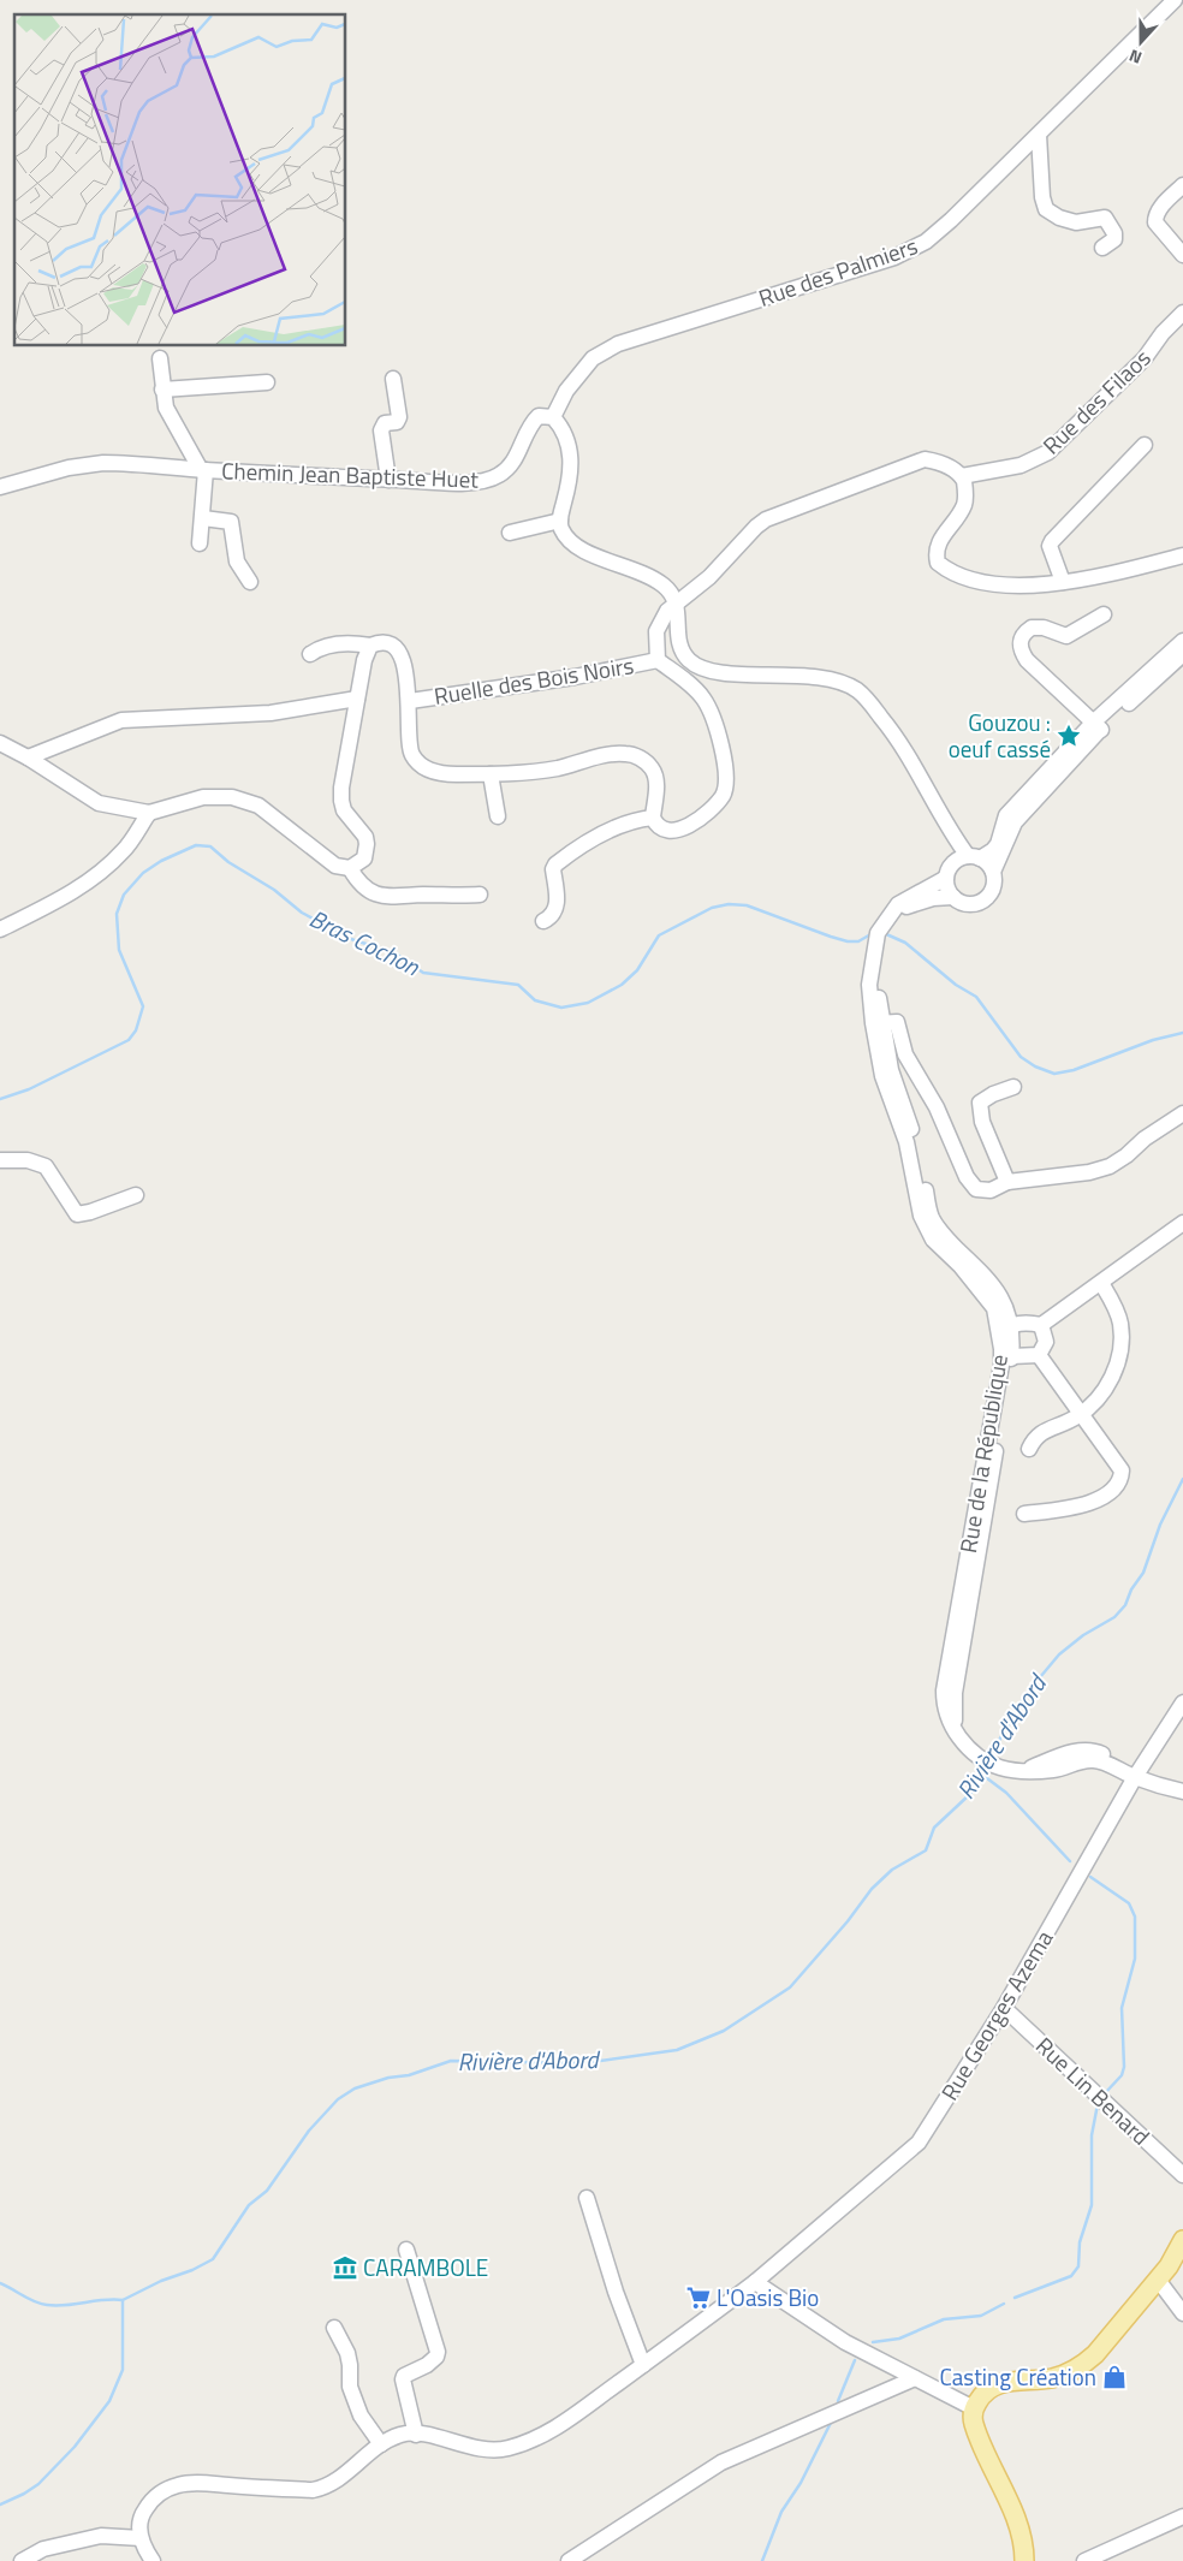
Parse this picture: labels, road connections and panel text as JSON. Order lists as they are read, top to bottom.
{
  "streets": {
    "street": [
      "Rue des Palmiers",
      "Rue des Filaos",
      "Chemin Jean Baptiste Huet",
      "Ruelle des Bois Noirs",
      "Rue de la République",
      "Rue Georges Azema",
      "Rue Lin Benard"
    ]
  },
  "crossings": [
    ["Rue des Palmiers", "Chemin Jean Baptiste Huet"],
    ["Rue de la République", "Rue Georges Azema"],
    ["Rue Georges Azema", "Rue Lin Benard"]
  ],
  "water": ["Bras Cochon", "Rivière d'Abord"],
  "places": {
    "place": ["Gouzou : oeuf cassé"],
    "museum": ["CARAMBOLE"],
    "supermarket": ["L'Oasis Bio"],
    "shop": ["Casting Création"]
  },
  "north": "bottom"
}
